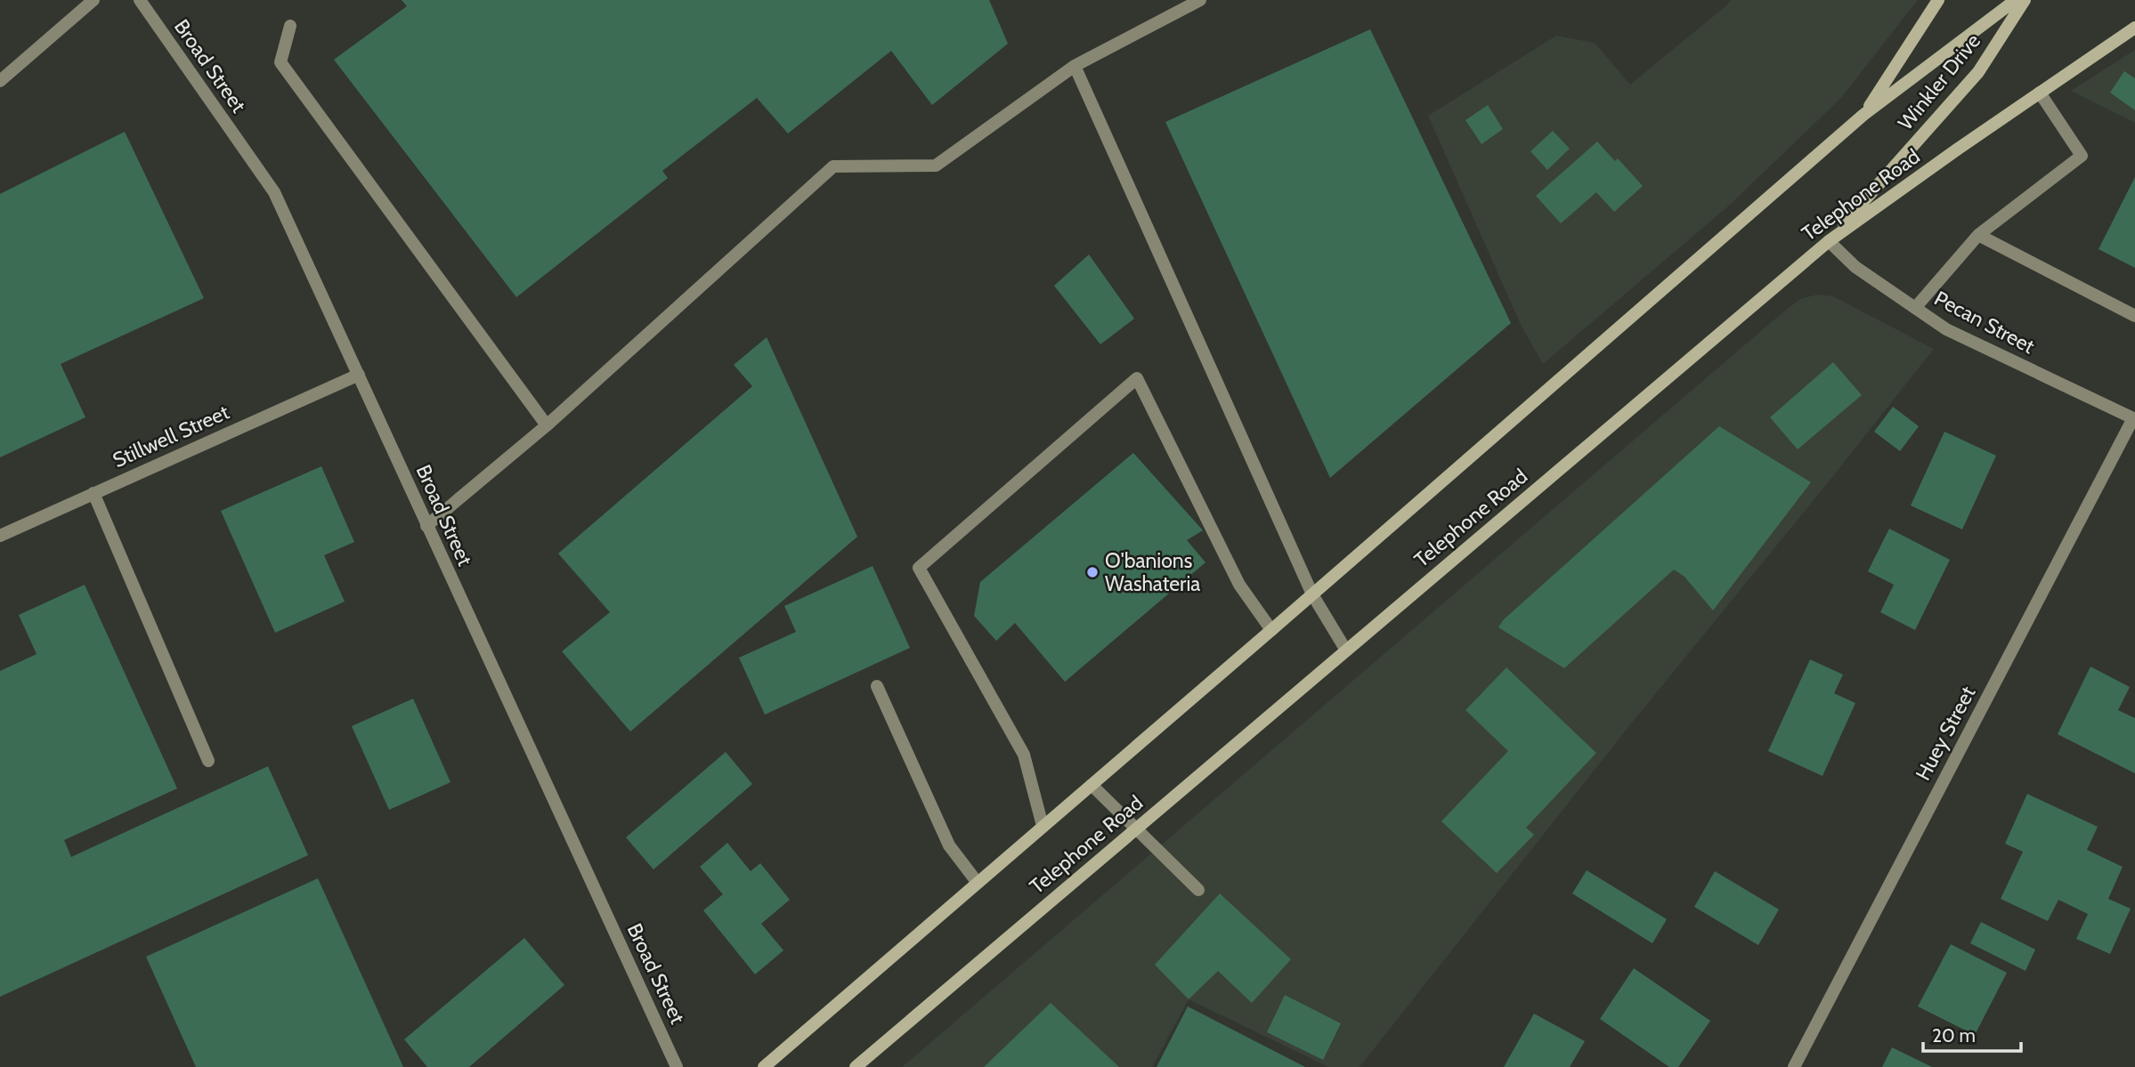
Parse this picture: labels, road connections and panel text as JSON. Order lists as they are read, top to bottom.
{
  "streets": {
    "main road": ["Winkler Drive", "Telephone Road"],
    "street": [
      "Broad Street",
      "Pecan Street",
      "Stillwell Street",
      "Huey Street"
    ]
  },
  "crossings": [
    ["Broad Street", "Stillwell Street"],
    ["Winkler Drive", "Telephone Road"],
    ["Winkler Drive", "Pecan Street"],
    ["Telephone Road", "Pecan Street"],
    ["Pecan Street", "Huey Street"]
  ],
  "places": ["O'banions Washateria"],
  "scale_bar": "20 m"
}
